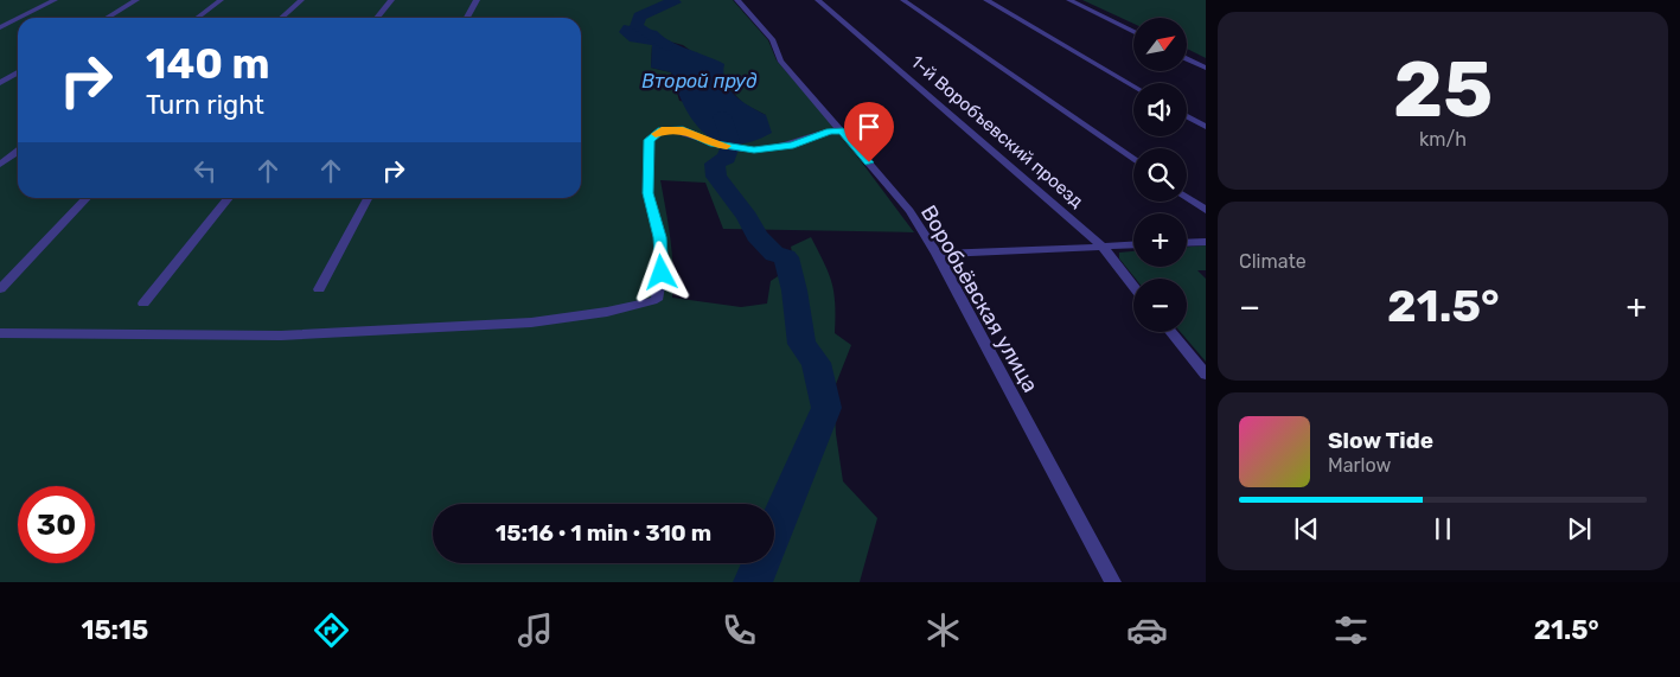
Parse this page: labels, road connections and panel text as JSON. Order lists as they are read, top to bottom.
{
  "streets": {
    "street": ["1-й Воробъевский проезд", "Воробьёвская улица"]
  },
  "water": ["Второй пруд"],
  "north": "top right",
  "page": {
    "tile": [
      ["25", "km/h"],
      "Climate"
    ],
    "map_buttons": ["+", "−"],
    "turn": ["140 m", "Turn right"],
    "heat": ["−", "21.5°", "+"],
    "song": ["Slow Tide", "Marlow"],
    "limit": "30",
    "trip": "15:16 · 1 min · 310 m",
    "tabs": ["15:15", "21.5°"]
  }
}
